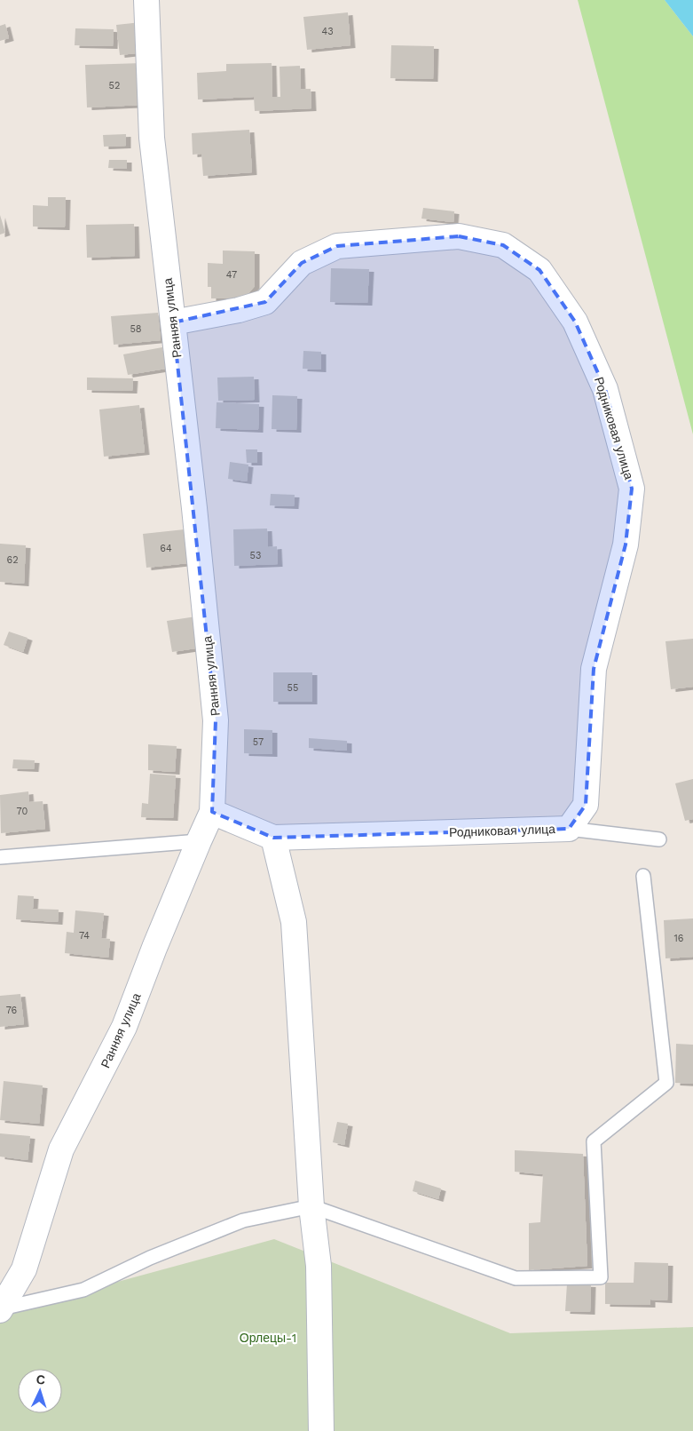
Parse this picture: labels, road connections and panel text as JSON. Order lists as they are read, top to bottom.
{
  "streets": {
    "street": ["Ранняя улица", "Родниковая улица"]
  },
  "crossings": [
    ["Ранняя улица", "Родниковая улица"]
  ],
  "parks": ["Орлецы-1"],
  "house_numbers": [
    "43",
    "52",
    "47",
    "58",
    "64",
    "53",
    "62",
    "55",
    "57",
    "70",
    "74",
    "16",
    "76"
  ],
  "north": "top"
}
